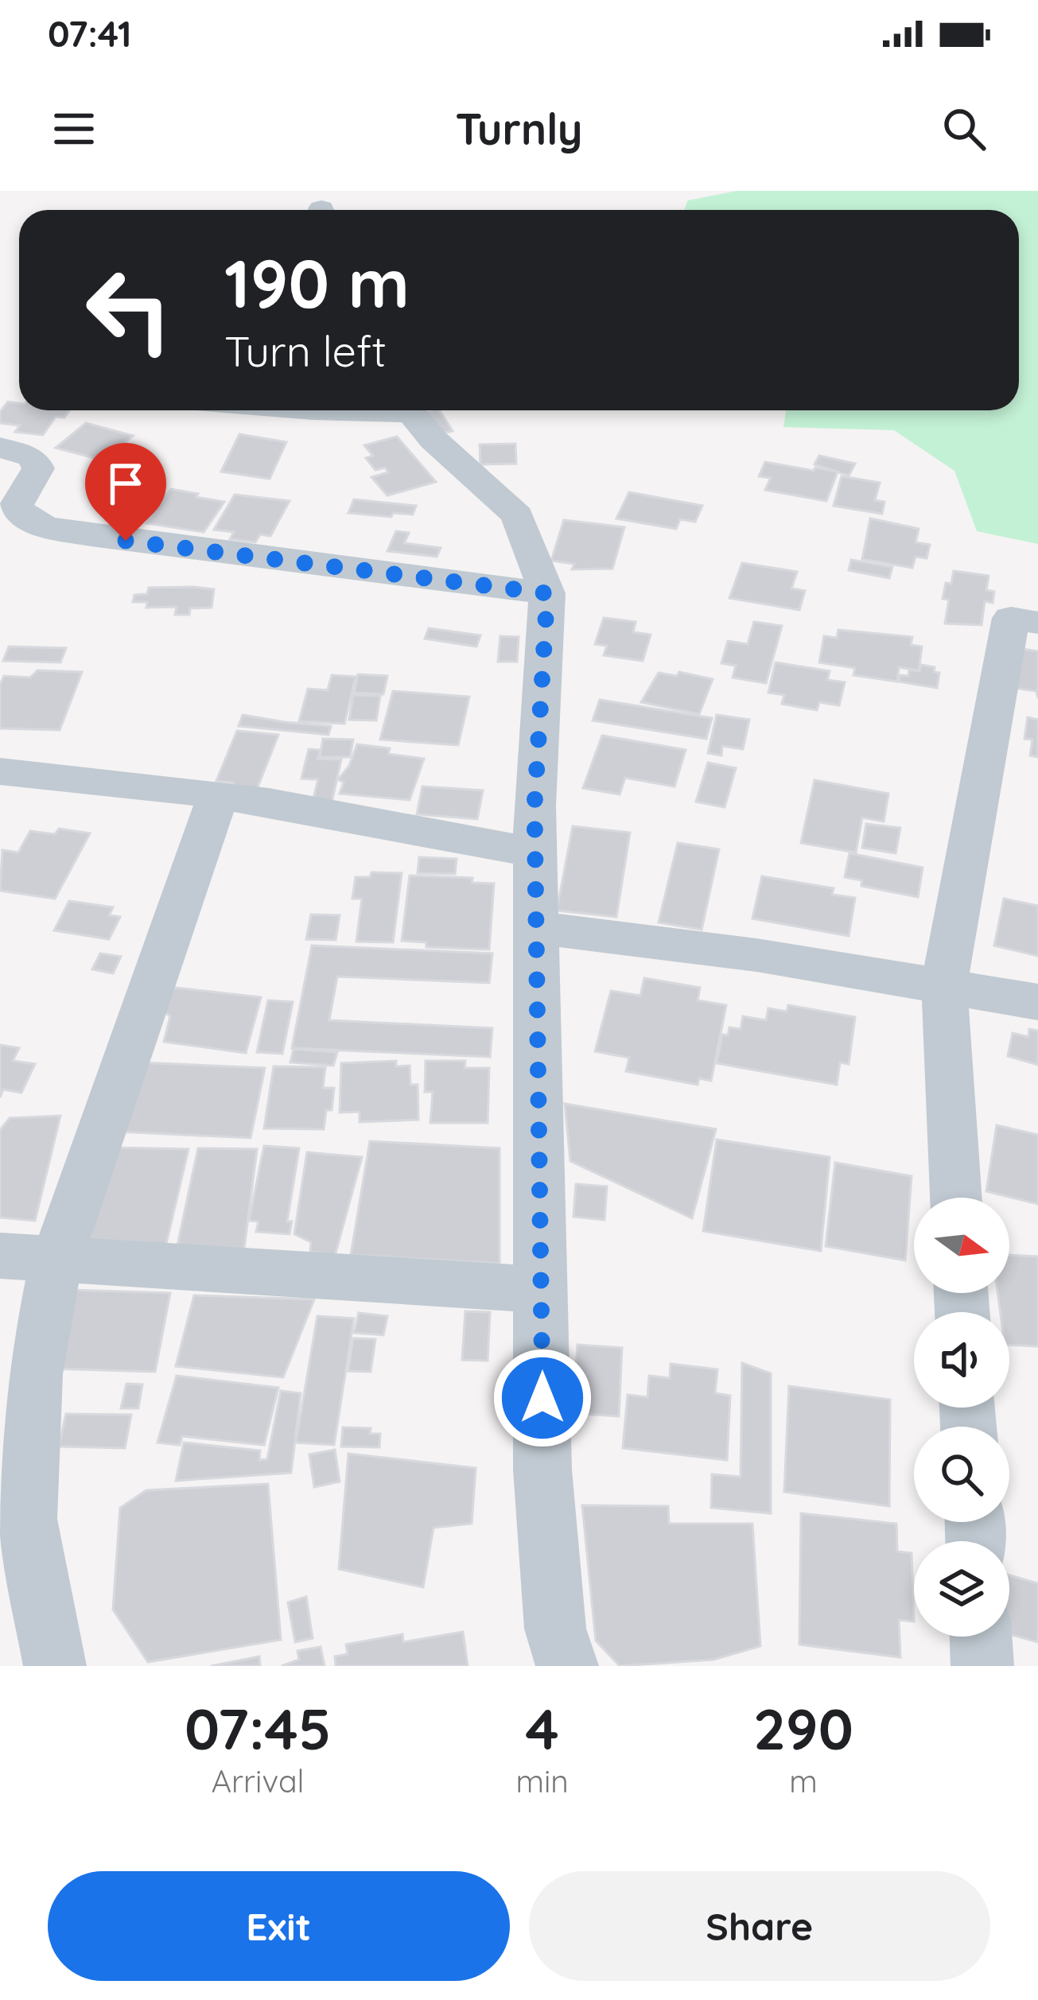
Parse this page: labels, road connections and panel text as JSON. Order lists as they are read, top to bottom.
{
  "north": "right",
  "page": {
    "status": "07:41",
    "header": "Turnly",
    "turn": ["190 m", "Turn left"],
    "eta": [
      "07:45",
      "Arrival",
      "4",
      "min",
      "290",
      "m"
    ],
    "buttons": ["Exit", "Share"]
  }
}
